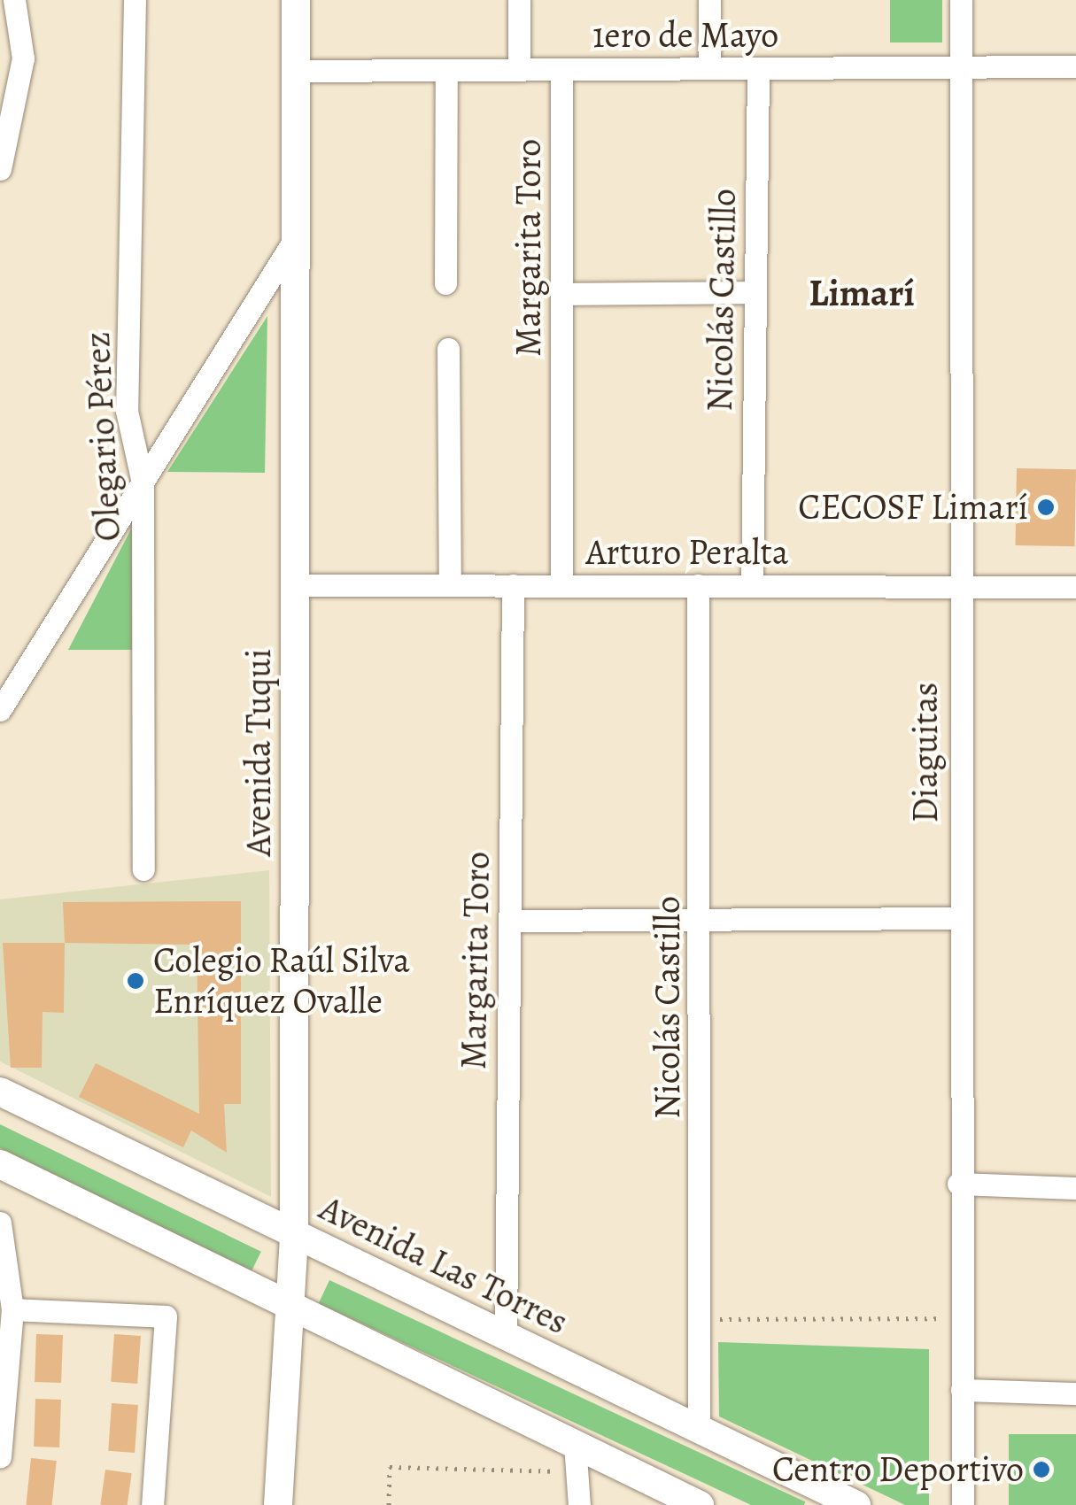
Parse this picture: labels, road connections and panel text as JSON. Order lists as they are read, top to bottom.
{
  "streets": {
    "street": [
      "1ero de Mayo",
      "Margarita Toro",
      "Nicolás Castillo",
      "Olegario Pérez",
      "Arturo Peralta",
      "Avenida Tuqui",
      "Diaguitas",
      "Avenida Las Torres"
    ]
  },
  "crossings": [
    ["1ero de Mayo", "Margarita Toro"],
    ["1ero de Mayo", "Nicolás Castillo"],
    ["1ero de Mayo", "Avenida Tuqui"],
    ["1ero de Mayo", "Diaguitas"],
    ["Margarita Toro", "Arturo Peralta"],
    ["Margarita Toro", "Avenida Las Torres"],
    ["Nicolás Castillo", "Arturo Peralta"],
    ["Nicolás Castillo", "Avenida Las Torres"],
    ["Arturo Peralta", "Avenida Tuqui"],
    ["Arturo Peralta", "Diaguitas"],
    ["Avenida Tuqui", "Avenida Las Torres"]
  ],
  "districts": ["Limarí"],
  "places": ["CECOSF Limarí", "Colegio Raúl Silva Enríquez Ovalle", "Centro Deportivo"]
}
